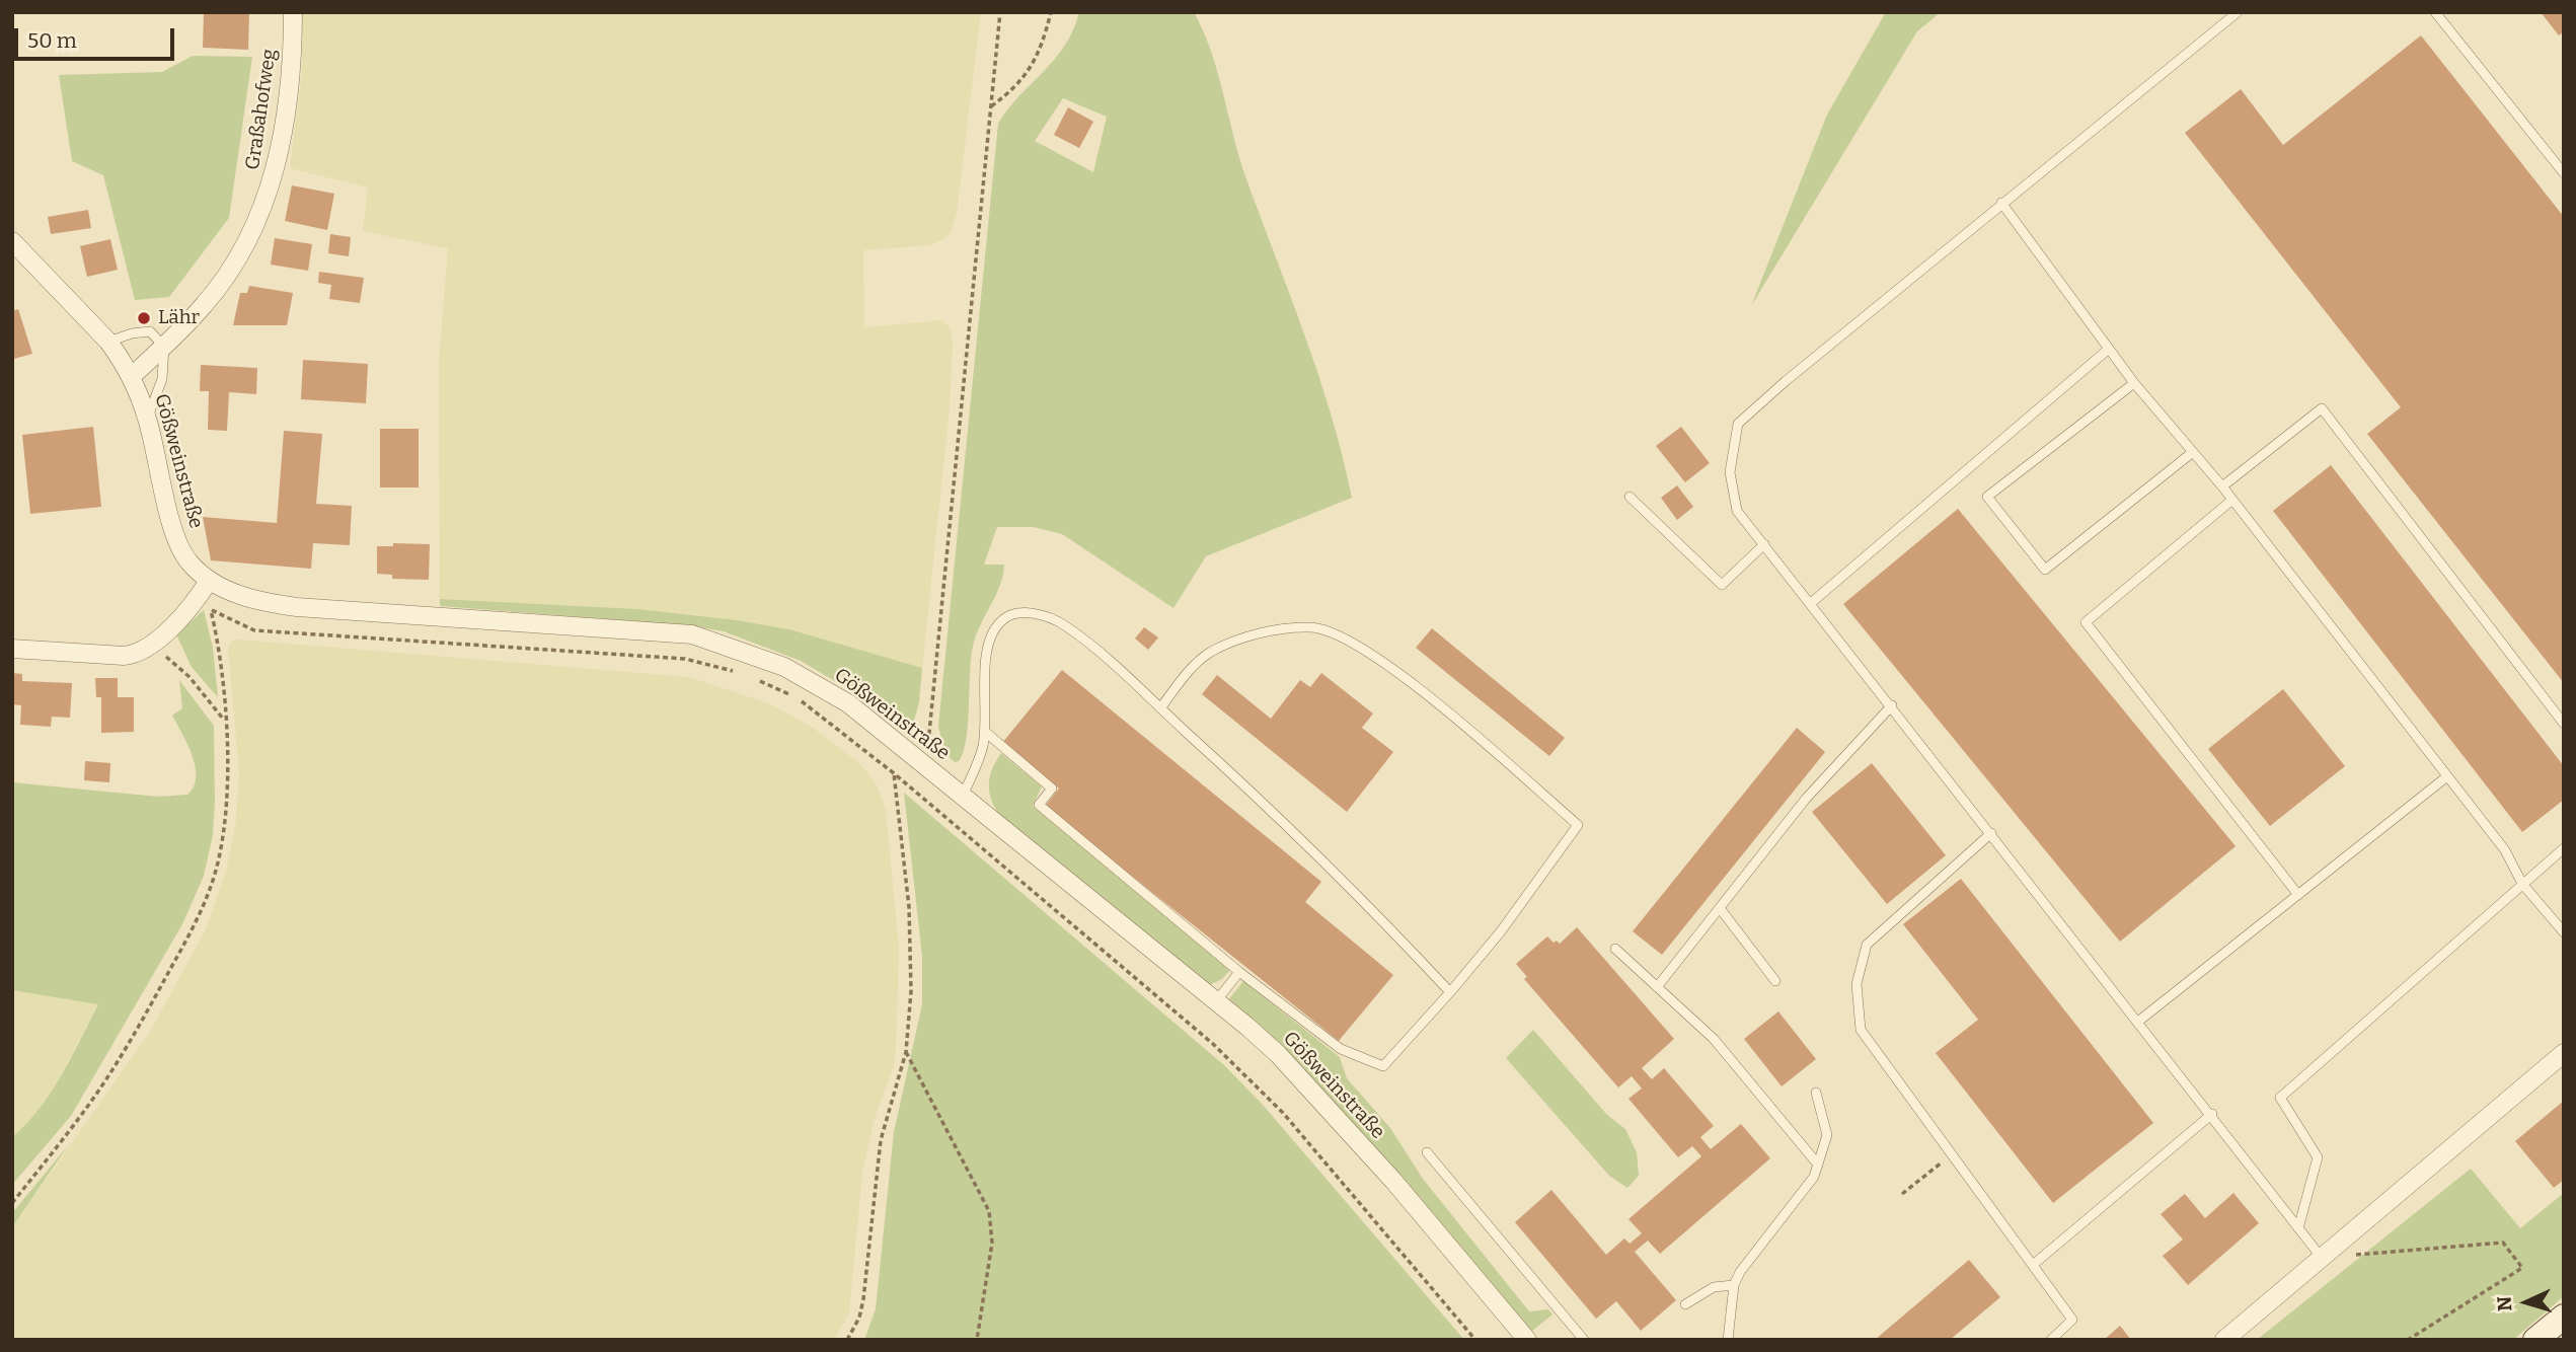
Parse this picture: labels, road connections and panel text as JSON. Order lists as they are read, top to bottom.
{
  "streets": {
    "street": ["Graßahofweg", "Gößweinstraße"]
  },
  "crossings": [
    ["Graßahofweg", "Gößweinstraße"]
  ],
  "places": ["Lähr"],
  "scale_bar": "50 m",
  "north": "left"
}
